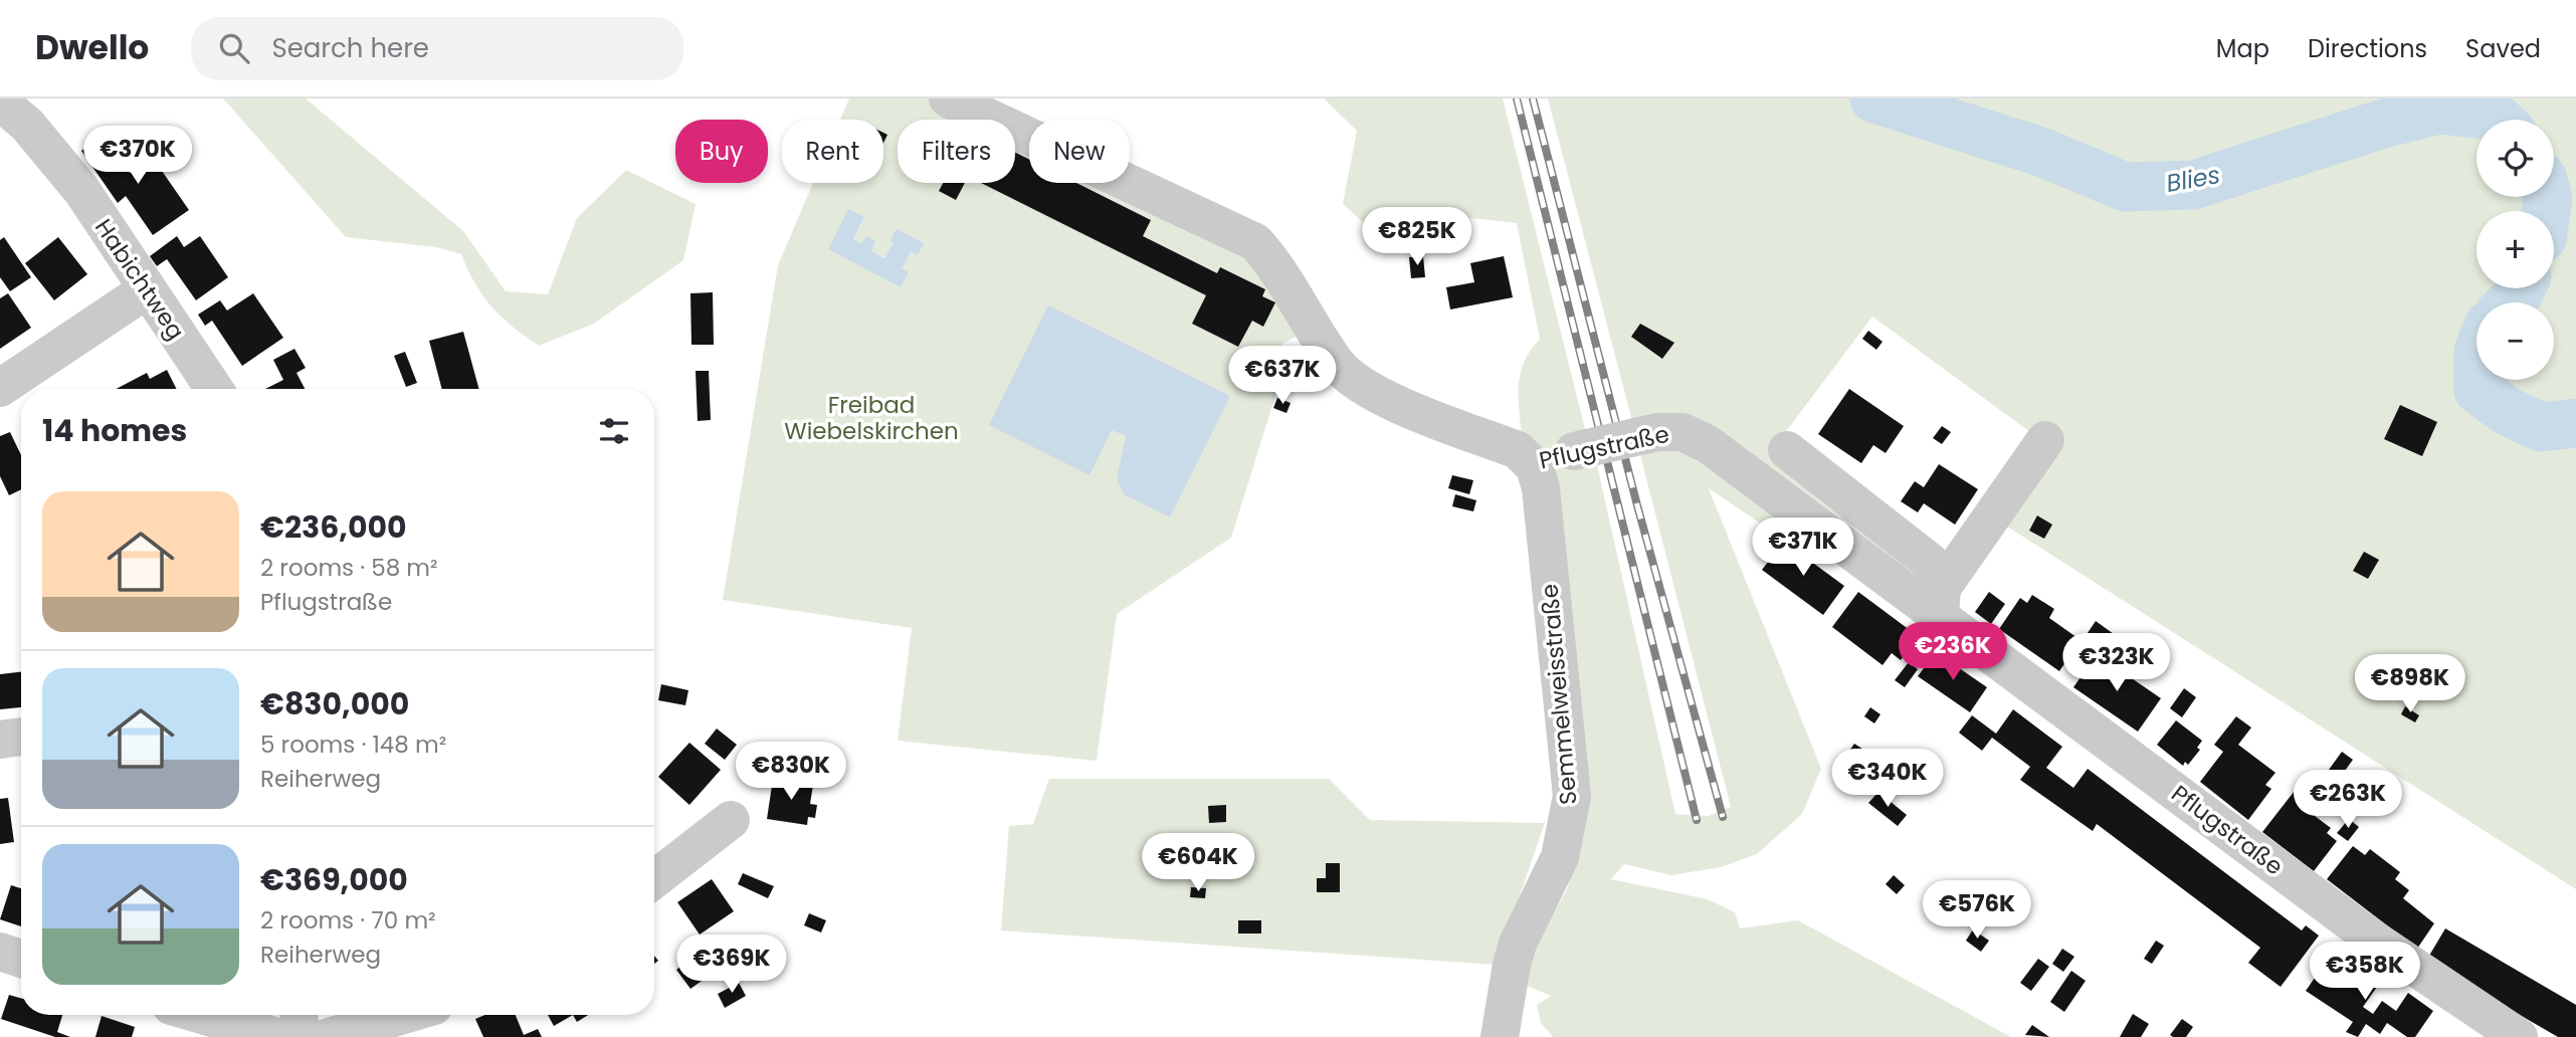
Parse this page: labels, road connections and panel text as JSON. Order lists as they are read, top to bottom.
{
  "streets": {
    "street": ["Habichtweg", "Pflugstraße", "Semmelweisstraße"]
  },
  "crossings": [
    ["Pflugstraße", "Semmelweisstraße"]
  ],
  "water": ["Blies"],
  "parks": ["Freibad Wiebelskirchen"],
  "page": {
    "header": "Dwello",
    "search": "Search here",
    "nav": ["Map", "Directions", "Saved"],
    "map_buttons": ["+", "−"],
    "chip": [
      "Buy",
      "Rent",
      "Filters",
      "New"
    ],
    "price": [
      "€370K",
      "€825K",
      "€637K",
      "€371K",
      "€236K",
      "€323K",
      "€898K",
      "€830K",
      "€340K",
      "€263K",
      "€604K",
      "€576K",
      "€369K",
      "€358K"
    ],
    "heading": "14 homes",
    "list": [
      {
        "name": "€236,000",
        "note": "2 rooms · 58 m² · Pflugstraße"
      },
      {
        "name": "€830,000",
        "note": "5 rooms · 148 m² · Reiherweg"
      },
      {
        "name": "€369,000",
        "note": "2 rooms · 70 m² · Reiherweg"
      }
    ]
  }
}
